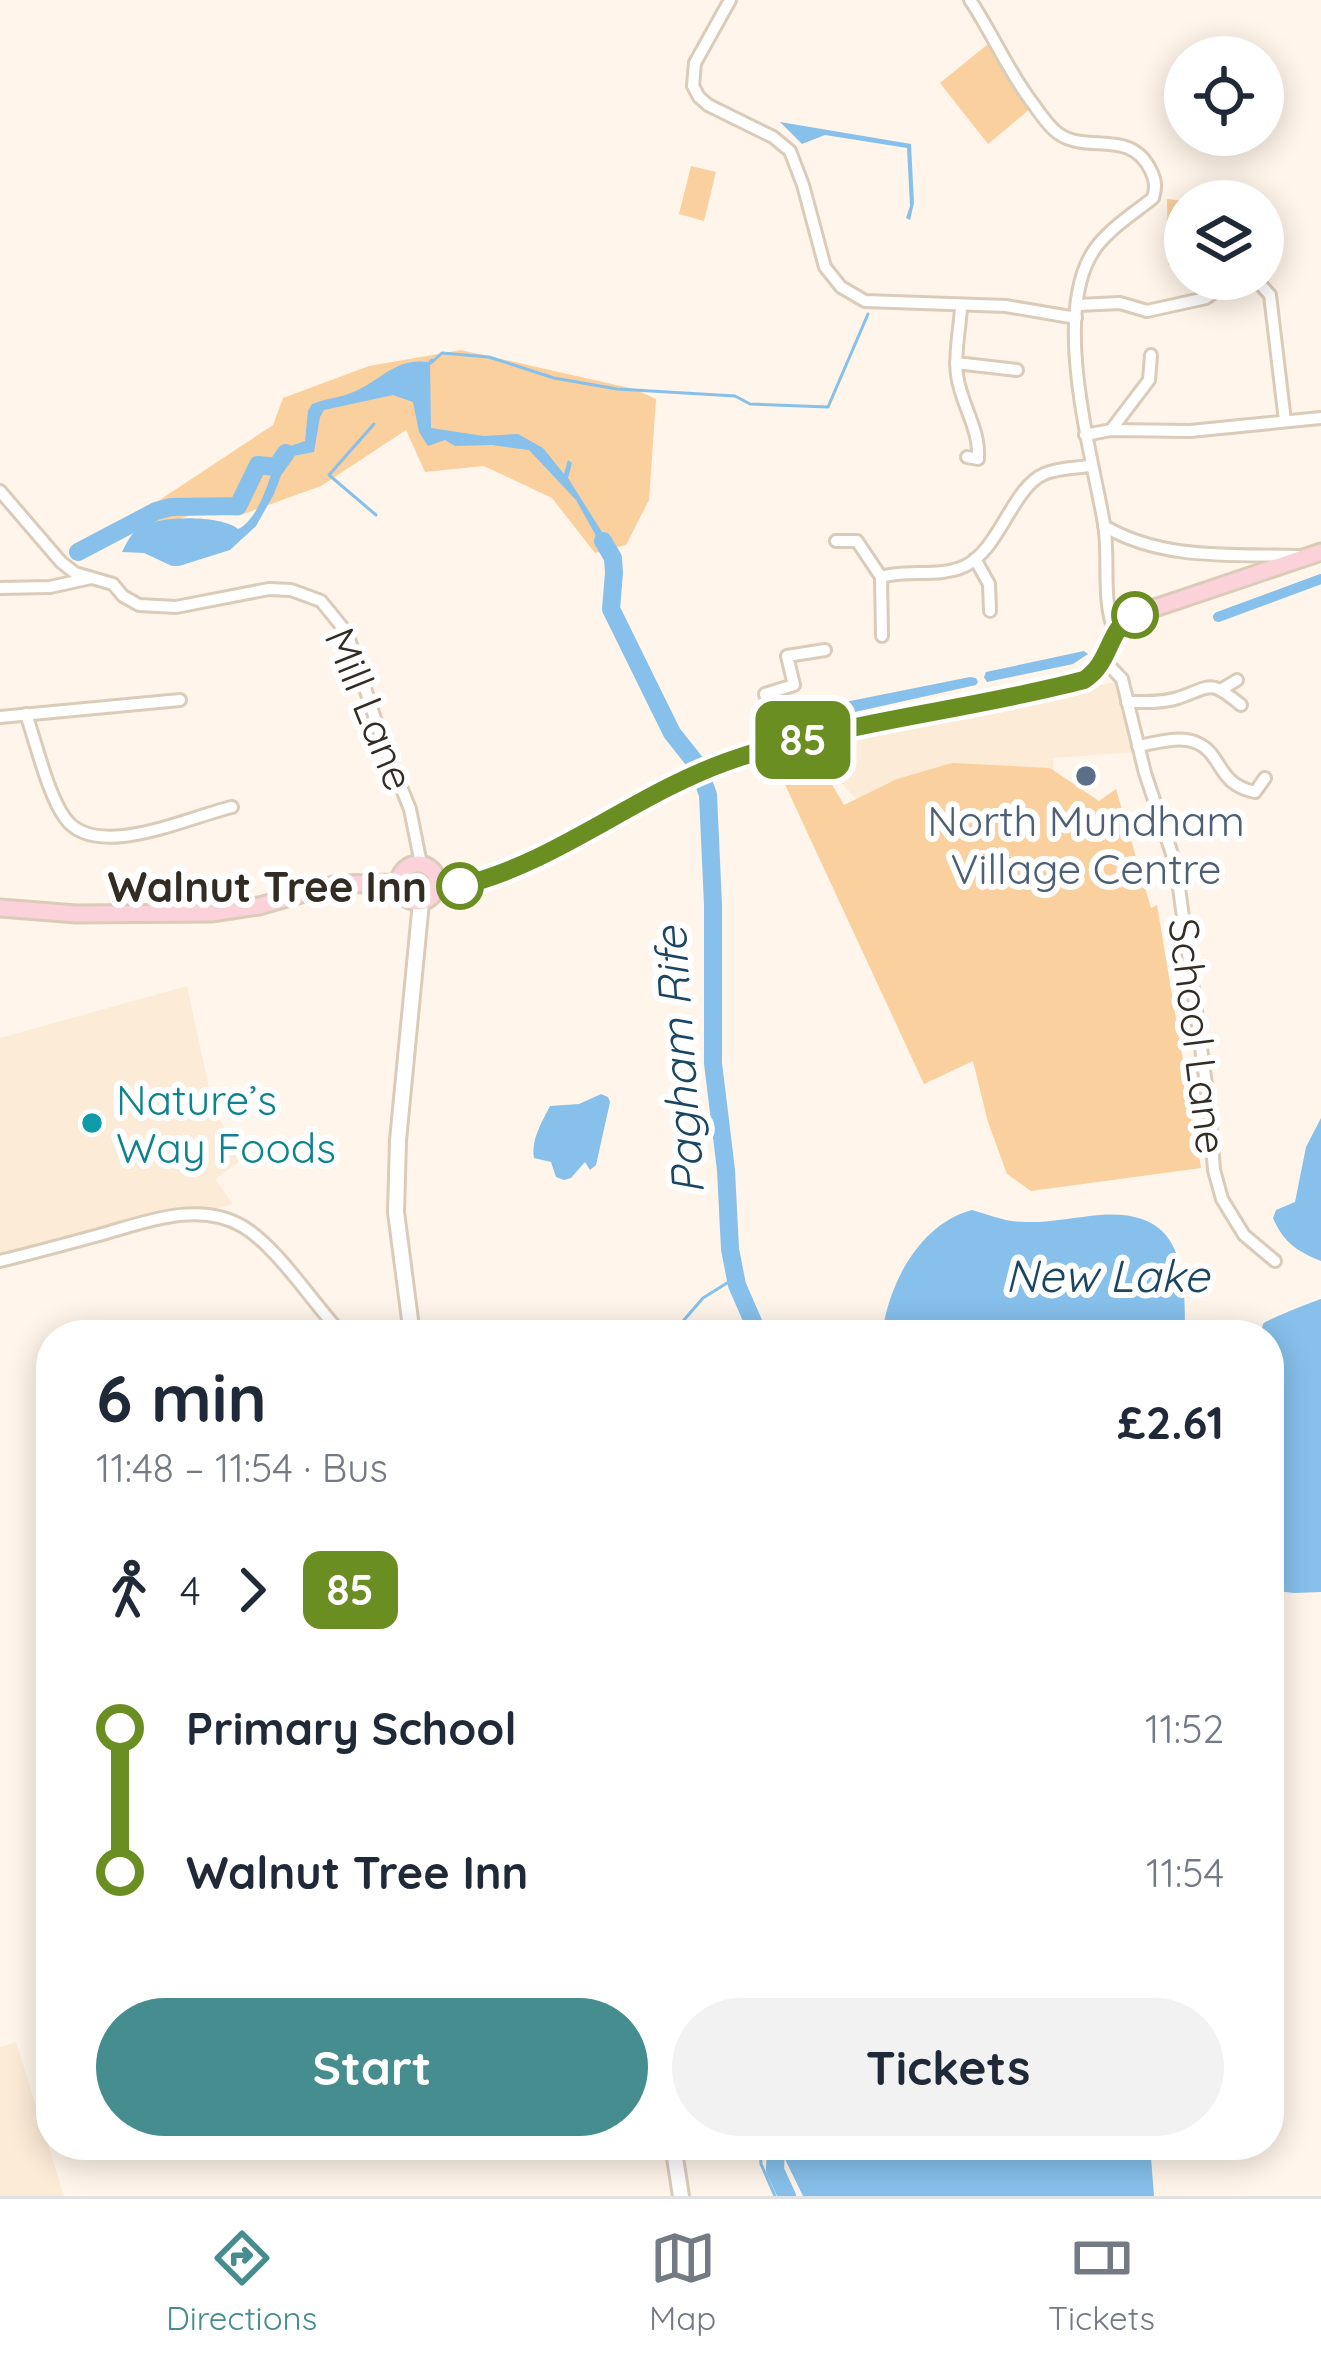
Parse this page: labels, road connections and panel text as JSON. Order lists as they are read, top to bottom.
{
  "streets": {
    "street": ["Mill Lane", "School Lane"]
  },
  "water": ["Pagham Rife", "New Lake"],
  "places": ["North Mundham Village Centre", "Walnut Tree Inn", "Nature’s Way Foods"],
  "lines": ["bus line 85"],
  "page": {
    "on_map": "85",
    "heading": ["6 min", "11:48 – 11:54 · Bus", "£2.61"],
    "legs": ["4", "85"],
    "list": [
      {
        "name": "Primary School",
        "value": "11:52"
      },
      {
        "name": "Walnut Tree Inn",
        "value": "11:54"
      }
    ],
    "buttons": ["Start", "Tickets"],
    "tabs": ["Directions", "Map", "Tickets"]
  }
}
